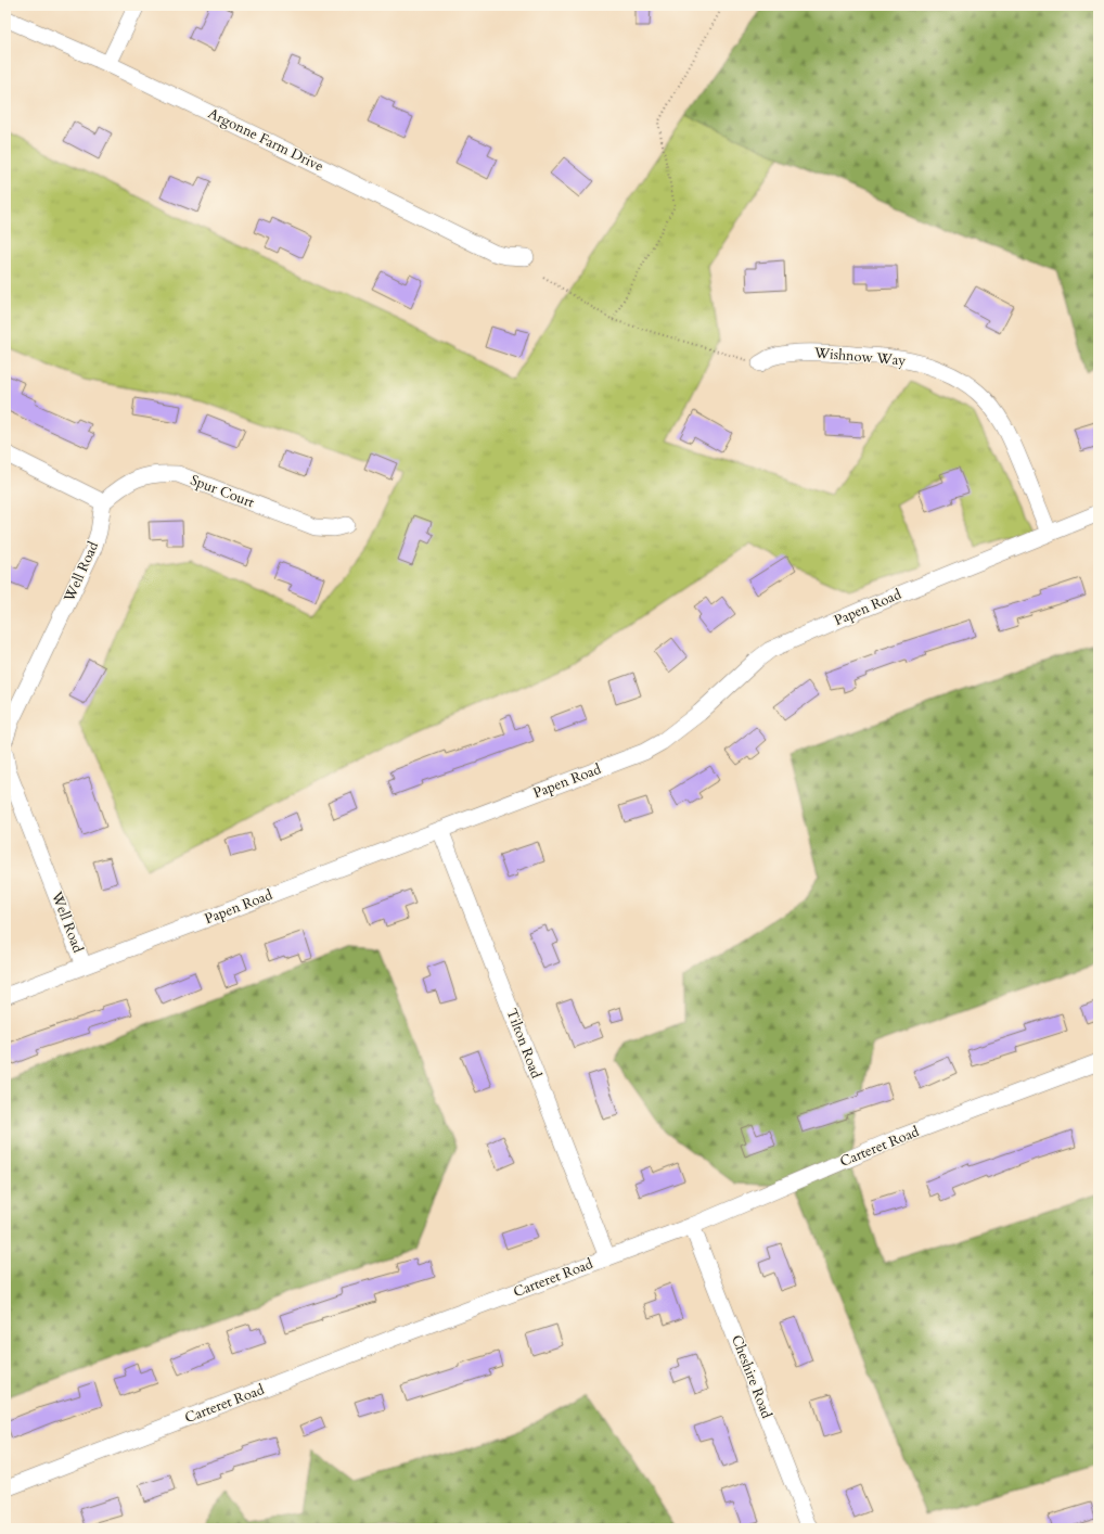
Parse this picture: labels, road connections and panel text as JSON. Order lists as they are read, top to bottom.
{
  "streets": {
    "street": [
      "Argonne Farm Drive",
      "Wishnow Way",
      "Spur Court",
      "Well Road",
      "Papen Road",
      "Tilton Road",
      "Carteret Road",
      "Cheshire Road"
    ]
  },
  "crossings": [
    ["Wishnow Way", "Papen Road"],
    ["Spur Court", "Well Road"],
    ["Well Road", "Papen Road"],
    ["Papen Road", "Tilton Road"],
    ["Tilton Road", "Carteret Road"],
    ["Carteret Road", "Cheshire Road"]
  ]
}
